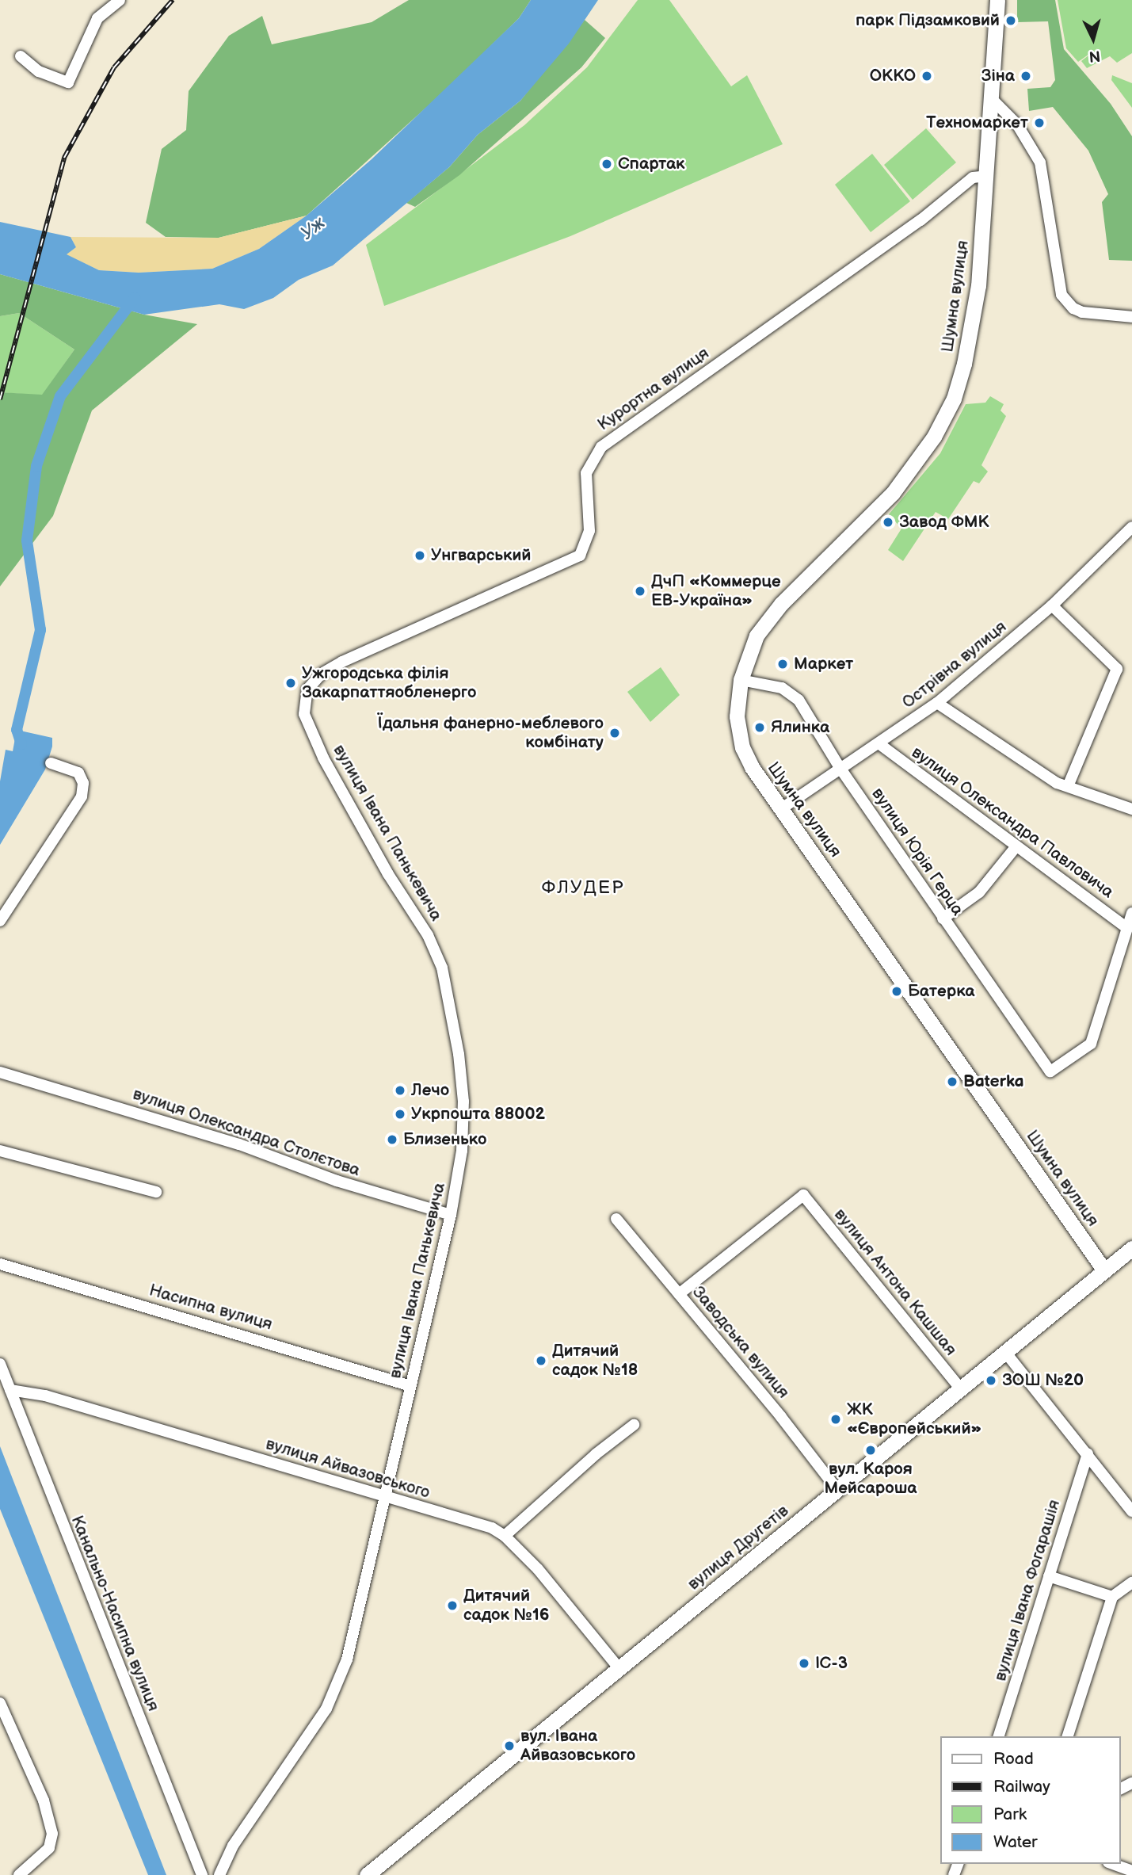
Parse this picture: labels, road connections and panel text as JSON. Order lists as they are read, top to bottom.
{
  "streets": {
    "main road": ["Шумна вулиця", "вулиця Другетів"],
    "street": [
      "Курортна вулиця",
      "Острівна вулиця",
      "вулиця Олександра Павловича",
      "вулиця Івана Панькевича",
      "вулиця Юрія Герца",
      "вулиця Олександра Столєтова",
      "вулиця Антона Кашшая",
      "Насипна вулиця",
      "Заводська вулиця",
      "вулиця Айвазовського",
      "вулиця Івана Фогарашія",
      "Канально-Насипна вулиця"
    ]
  },
  "crossings": [
    ["Шумна вулиця", "Курортна вулиця"],
    ["Шумна вулиця", "Острівна вулиця"],
    ["Шумна вулиця", "вулиця Юрія Герца"],
    ["Шумна вулиця", "вулиця Другетів"],
    ["Курортна вулиця", "вулиця Івана Панькевича"],
    ["Острівна вулиця", "вулиця Олександра Павловича"],
    ["Острівна вулиця", "вулиця Юрія Герца"],
    ["вулиця Івана Панькевича", "вулиця Олександра Столєтова"],
    ["вулиця Івана Панькевича", "Насипна вулиця"],
    ["вулиця Івана Панькевича", "вулиця Айвазовського"],
    ["вулиця Антона Кашшая", "Заводська вулиця"],
    ["вулиця Антона Кашшая", "вулиця Другетів"],
    ["Заводська вулиця", "вулиця Другетів"],
    ["вулиця Айвазовського", "вулиця Другетів"],
    ["вулиця Айвазовського", "Канально-Насипна вулиця"]
  ],
  "districts": ["ФЛУДЕР"],
  "water": ["Уж"],
  "places": [
    "парк Підзамковий",
    "ОККО",
    "Зіна",
    "Техномаркет",
    "Спартак",
    "Завод ФМК",
    "Унгварський",
    "ДчП «Коммерце ЕВ-Україна»",
    "Маркет",
    "Ужгородська філія Закарпаттяобленерго",
    "Ялинка",
    "Їдальня фанерно-меблевого комбінату",
    "Батерка",
    "Baterka",
    "Лечо",
    "Укрпошта 88002",
    "Близенько",
    "Дитячий садок №18",
    "ЗОШ №20",
    "ЖК «Європейський»",
    "вул. Кароя Мейсароша",
    "Дитячий садок №16",
    "ІС-3",
    "вул. Івана Айвазовського"
  ],
  "legend": [
    "Road",
    "Railway",
    "Park",
    "Water"
  ],
  "north": "bottom"
}
